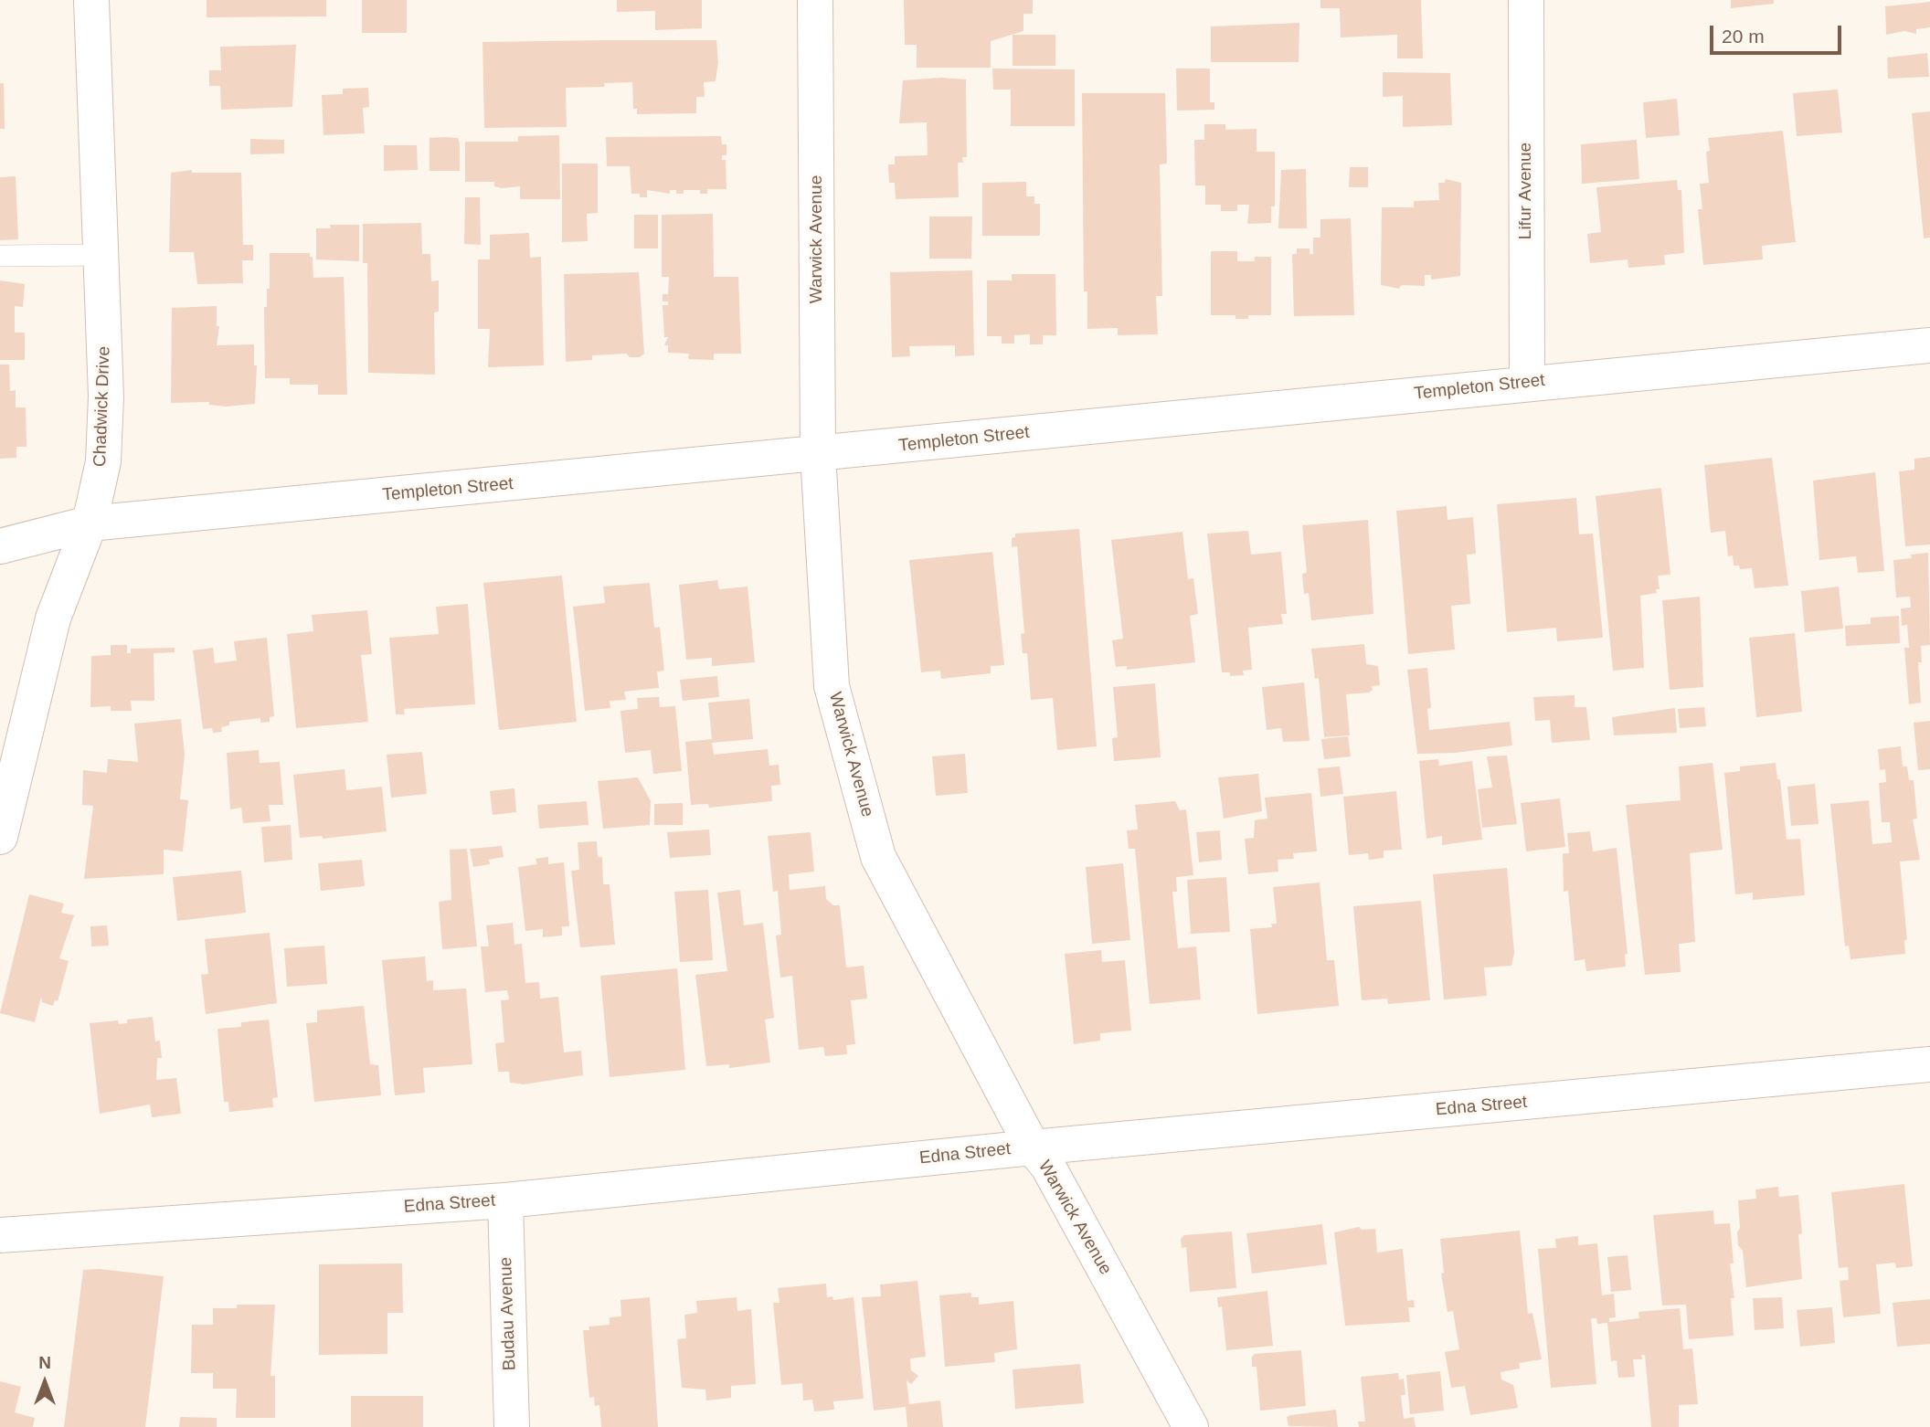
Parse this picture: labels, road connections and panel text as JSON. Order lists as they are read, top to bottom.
{
  "streets": {
    "street": [
      "Lifur Avenue",
      "Warwick Avenue",
      "Templeton Street",
      "Chadwick Drive",
      "Edna Street",
      "Budau Avenue"
    ]
  },
  "crossings": [
    ["Lifur Avenue", "Templeton Street"],
    ["Warwick Avenue", "Templeton Street"],
    ["Warwick Avenue", "Edna Street"],
    ["Templeton Street", "Chadwick Drive"],
    ["Edna Street", "Budau Avenue"]
  ],
  "scale_bar": "20 m",
  "north": "top"
}
